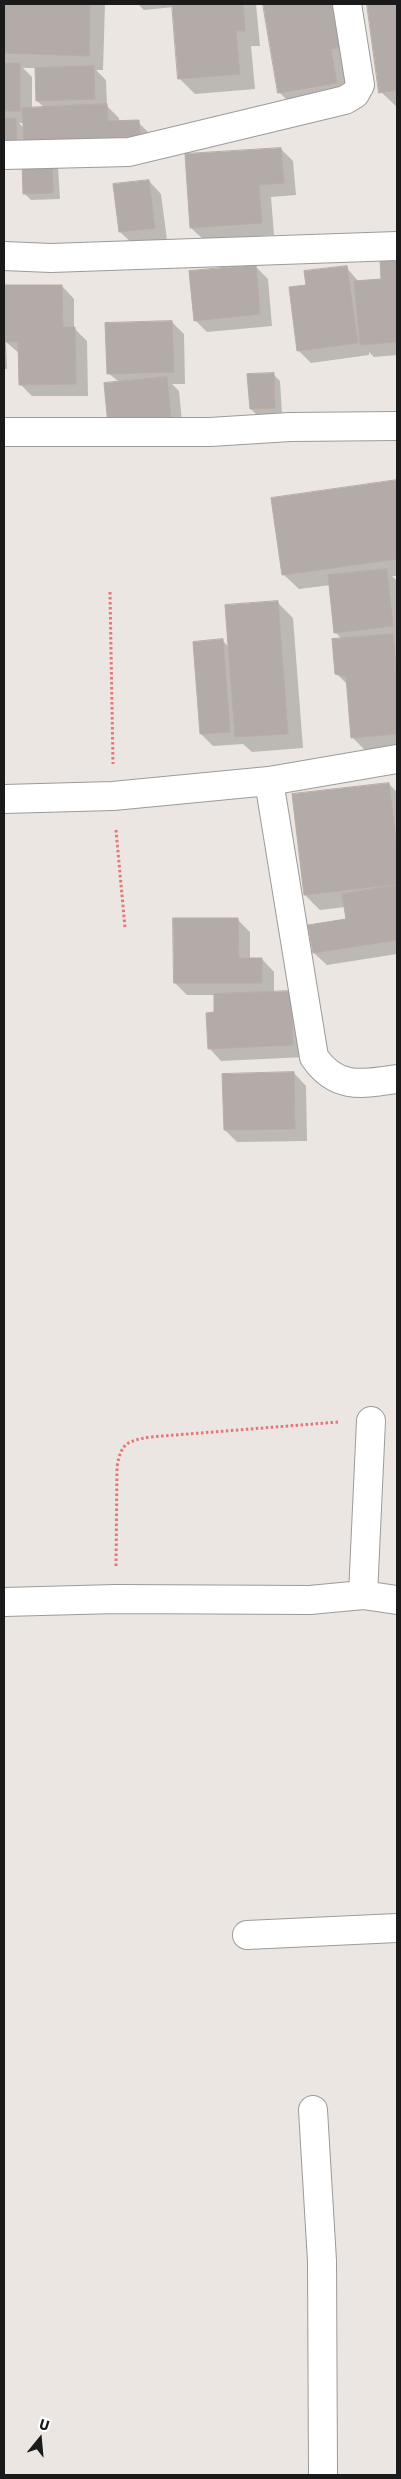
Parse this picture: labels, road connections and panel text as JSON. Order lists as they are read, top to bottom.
{
  "north": "top"
}
